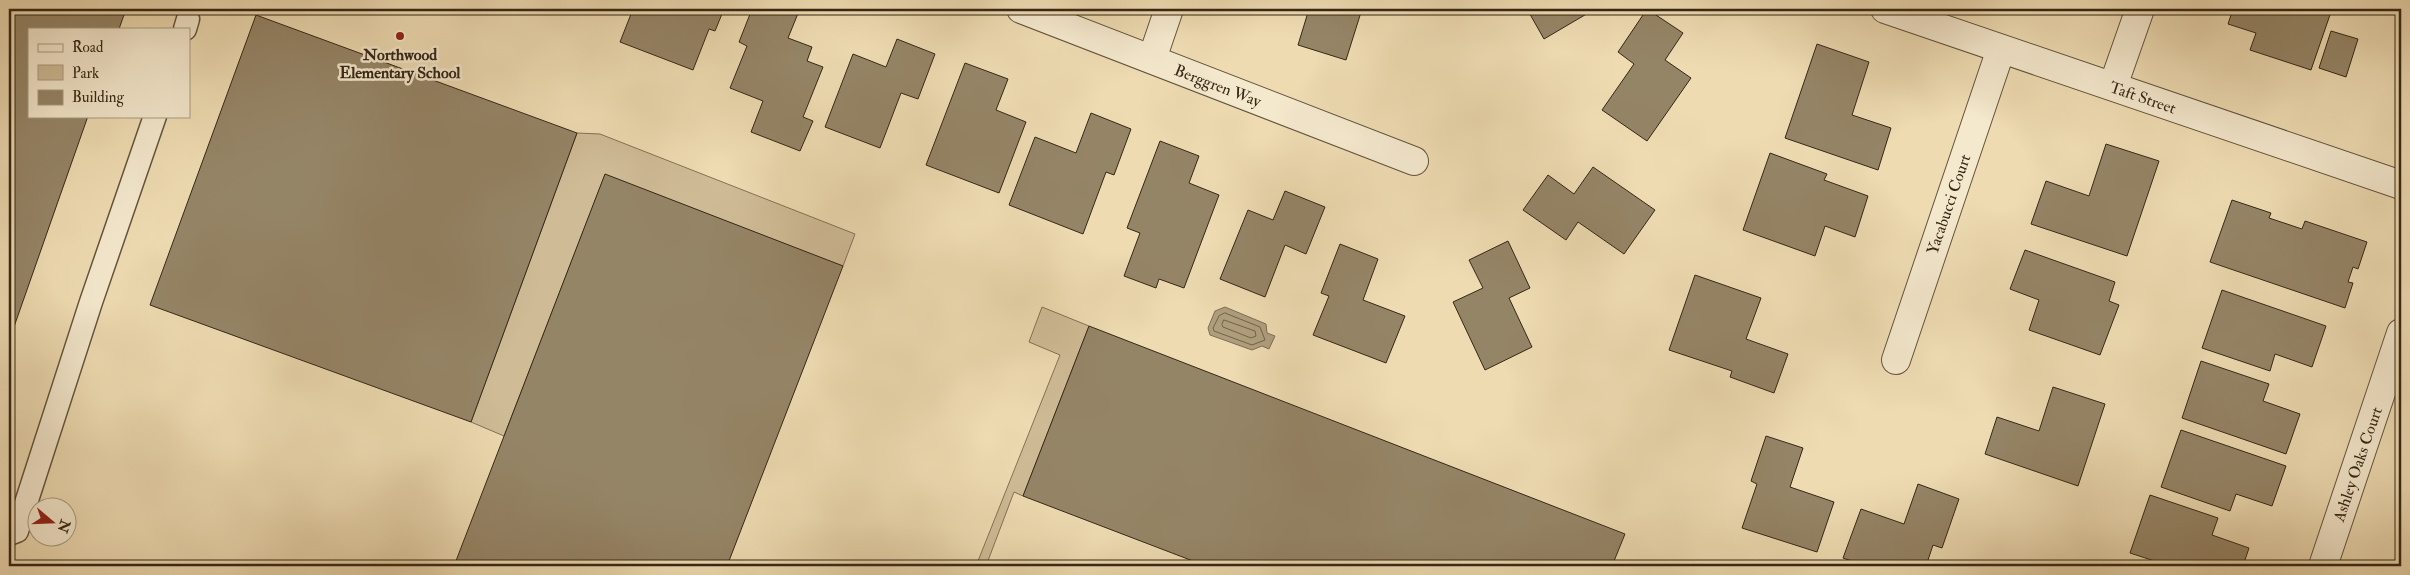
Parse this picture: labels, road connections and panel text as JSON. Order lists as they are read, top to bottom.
{
  "streets": {
    "street": [
      "Berggren Way",
      "Taft Street",
      "Yacabucci Court",
      "Ashley Oaks Court"
    ]
  },
  "crossings": [
    ["Taft Street", "Yacabucci Court"]
  ],
  "places": ["Northwood Elementary School"],
  "legend": ["Road", "Park", "Building"],
  "north": "right"
}
